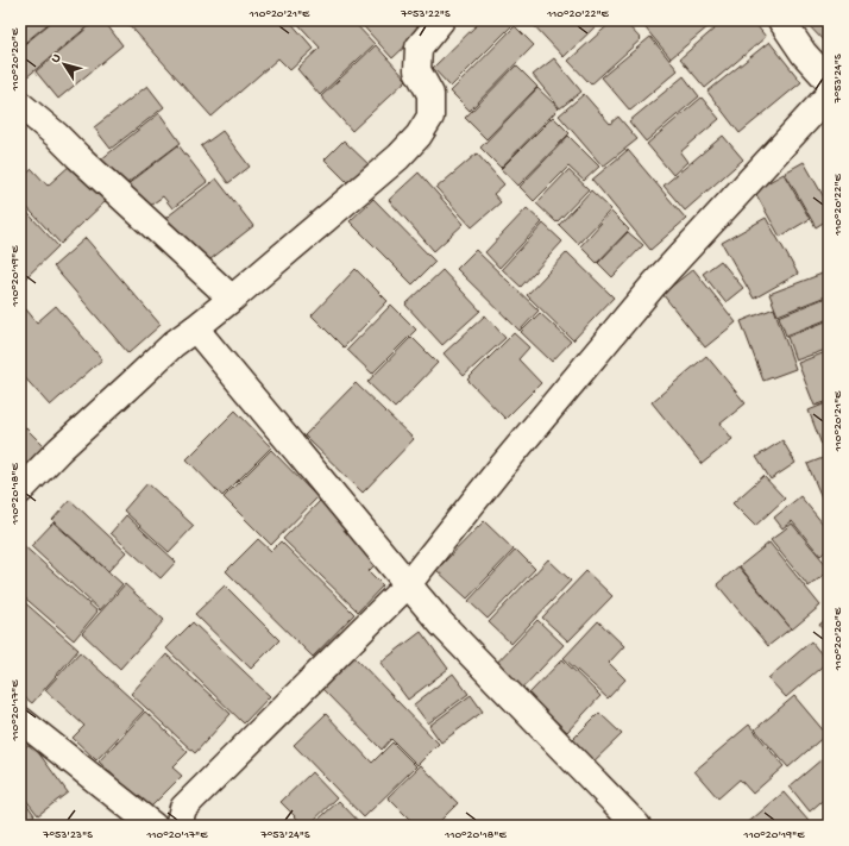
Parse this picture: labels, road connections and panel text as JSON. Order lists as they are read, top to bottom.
{
  "north": "top left",
  "coordinates": [
    "110°20'21\"E",
    "7°53'22\"S",
    "110°20'22\"E",
    "110°20'20\"E",
    "7°53'24\"S",
    "110°20'19\"E",
    "110°20'18\"E",
    "110°20'17\"E",
    "7°53'23\"S"
  ]
}
